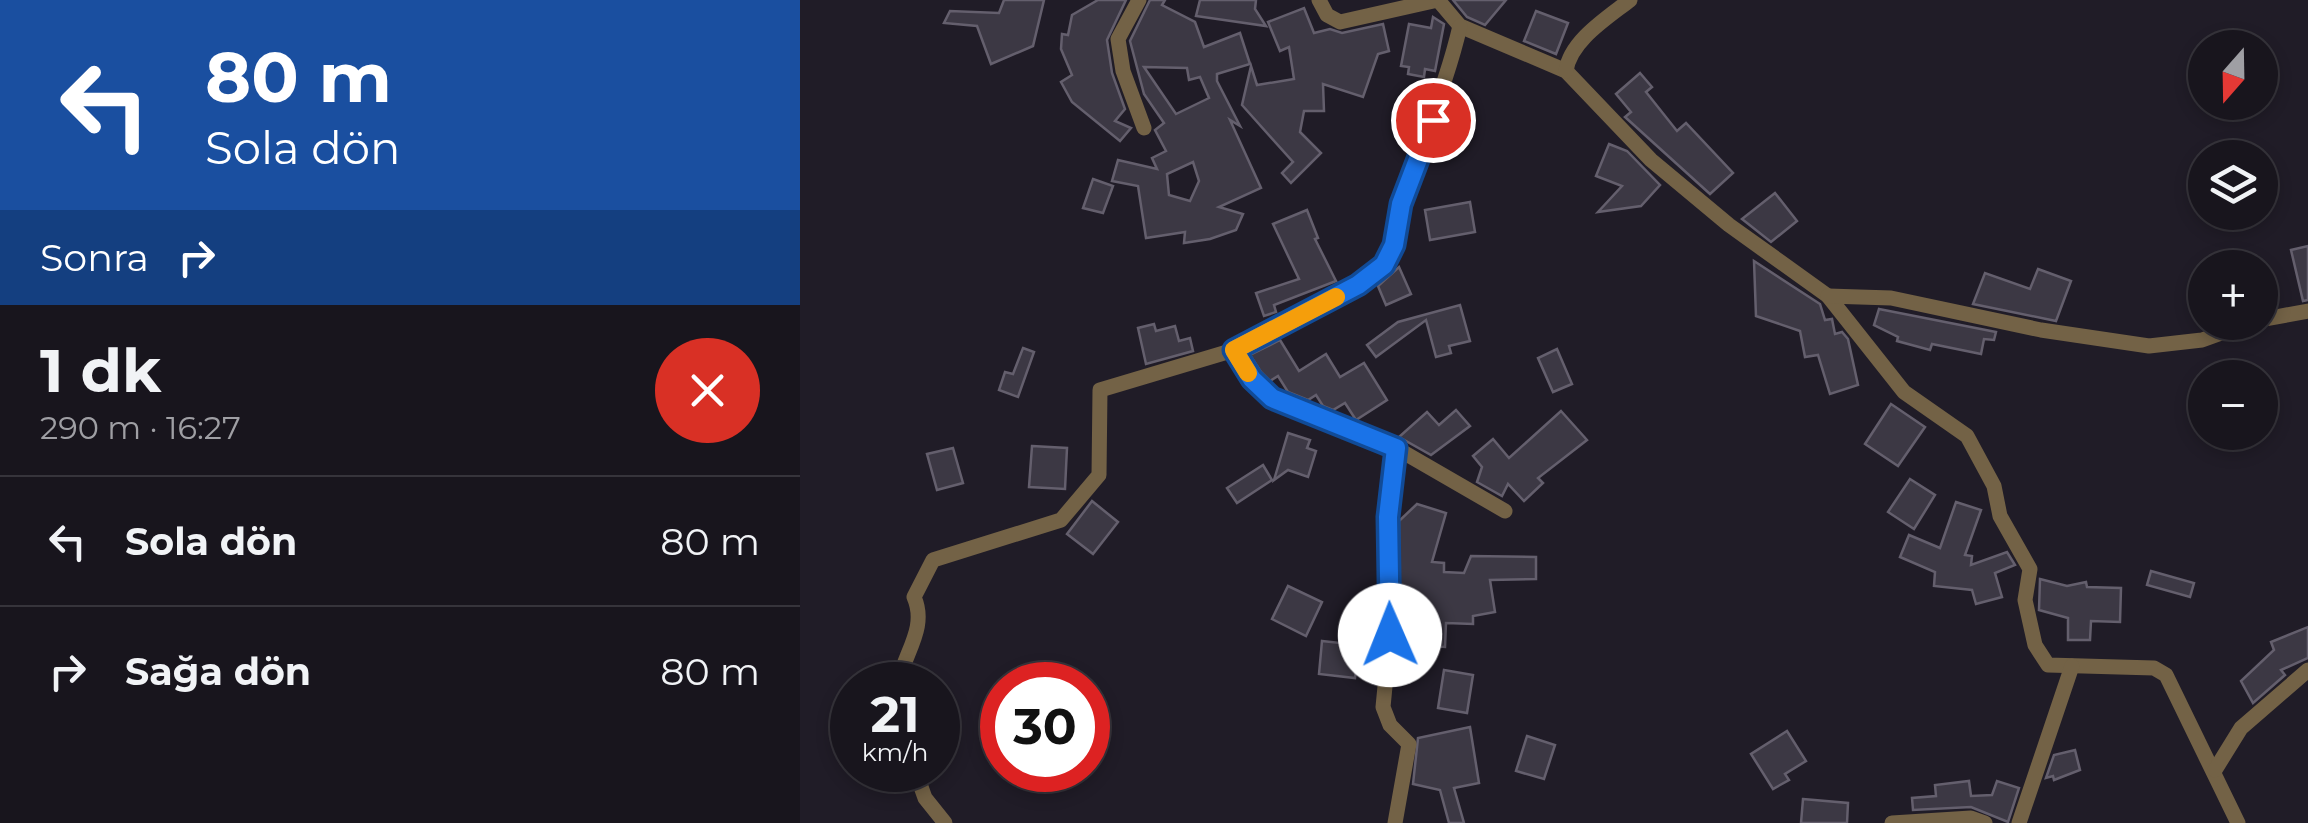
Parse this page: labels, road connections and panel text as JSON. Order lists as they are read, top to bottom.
{
  "north": "bottom",
  "page": {
    "turn": ["80 m", "Sola dön"],
    "map_buttons": ["+", "−"],
    "then": "Sonra",
    "heading": ["1 dk", "290 m · 16:27"],
    "list": [
      {
        "name": "Sola dön",
        "value": "80 m"
      },
      {
        "name": "Sağa dön",
        "value": "80 m"
      }
    ],
    "speed": "21 km/h",
    "limit": "30"
  }
}
